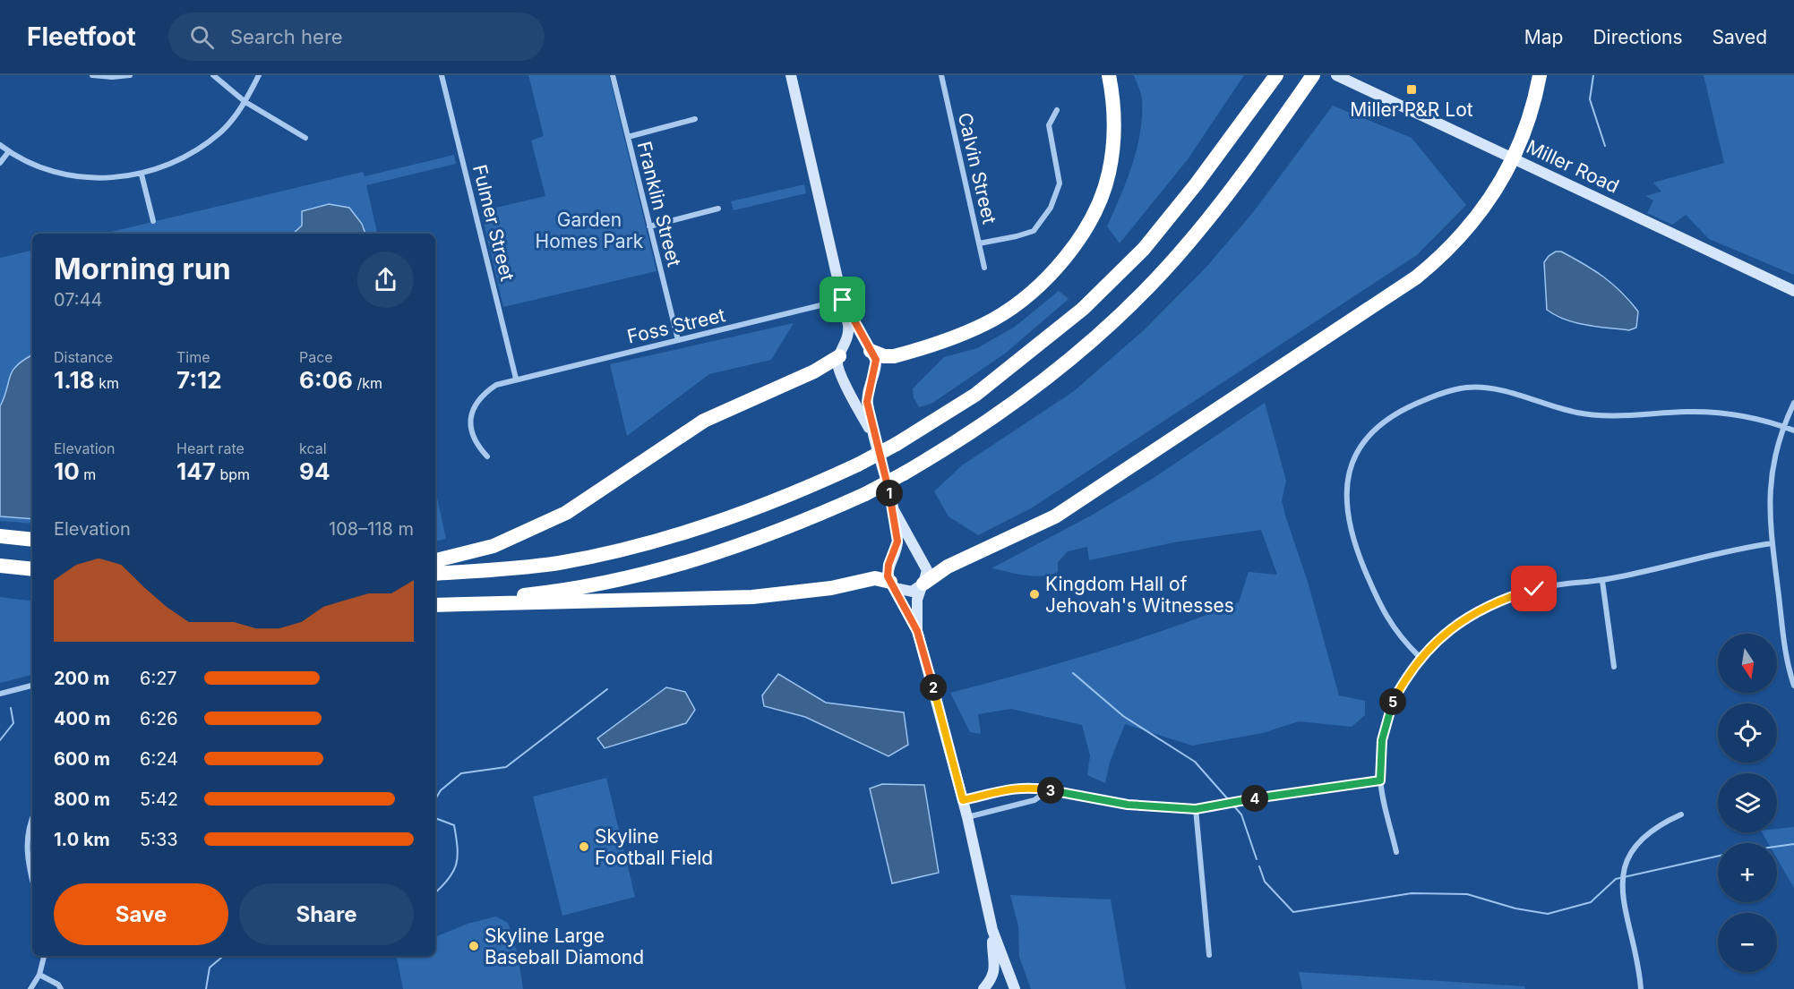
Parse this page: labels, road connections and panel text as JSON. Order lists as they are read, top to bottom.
{
  "streets": {
    "main road": ["Miller Road"],
    "street": [
      "Calvin Street",
      "Franklin Street",
      "Fulmer Street",
      "Foss Street"
    ]
  },
  "crossings": [
    ["Franklin Street", "Foss Street"],
    ["Fulmer Street", "Foss Street"]
  ],
  "parks": ["Garden Homes Park"],
  "places": {
    "transit": ["Miller P&R Lot"],
    "other": ["Kingdom Hall of Jehovah's Witnesses", "Skyline Football Field", "Skyline Large Baseball Diamond"]
  },
  "north": "bottom",
  "page": {
    "header": "Fleetfoot",
    "search": "Search here",
    "nav": ["Map", "Directions", "Saved"],
    "heading": ["Morning run", "07:44"],
    "stats": [
      ["Distance", "1.18 km"],
      ["Time", "7:12"],
      ["Pace", "6:06 /km"],
      ["Elevation", "10 m"],
      ["Heart rate", "147 bpm"],
      ["kcal", "94"]
    ],
    "pins": [
      "1",
      "2",
      "5",
      "3",
      "4"
    ],
    "chart": ["Elevation", "108–118 m"],
    "map_buttons": ["+", "−"],
    "list": [
      {
        "name": "200 m",
        "note": "6:27"
      },
      {
        "name": "400 m",
        "note": "6:26"
      },
      {
        "name": "600 m",
        "note": "6:24"
      },
      {
        "name": "800 m",
        "note": "5:42"
      },
      {
        "name": "1.0 km",
        "note": "5:33"
      }
    ],
    "buttons": ["Save", "Share"]
  }
}
